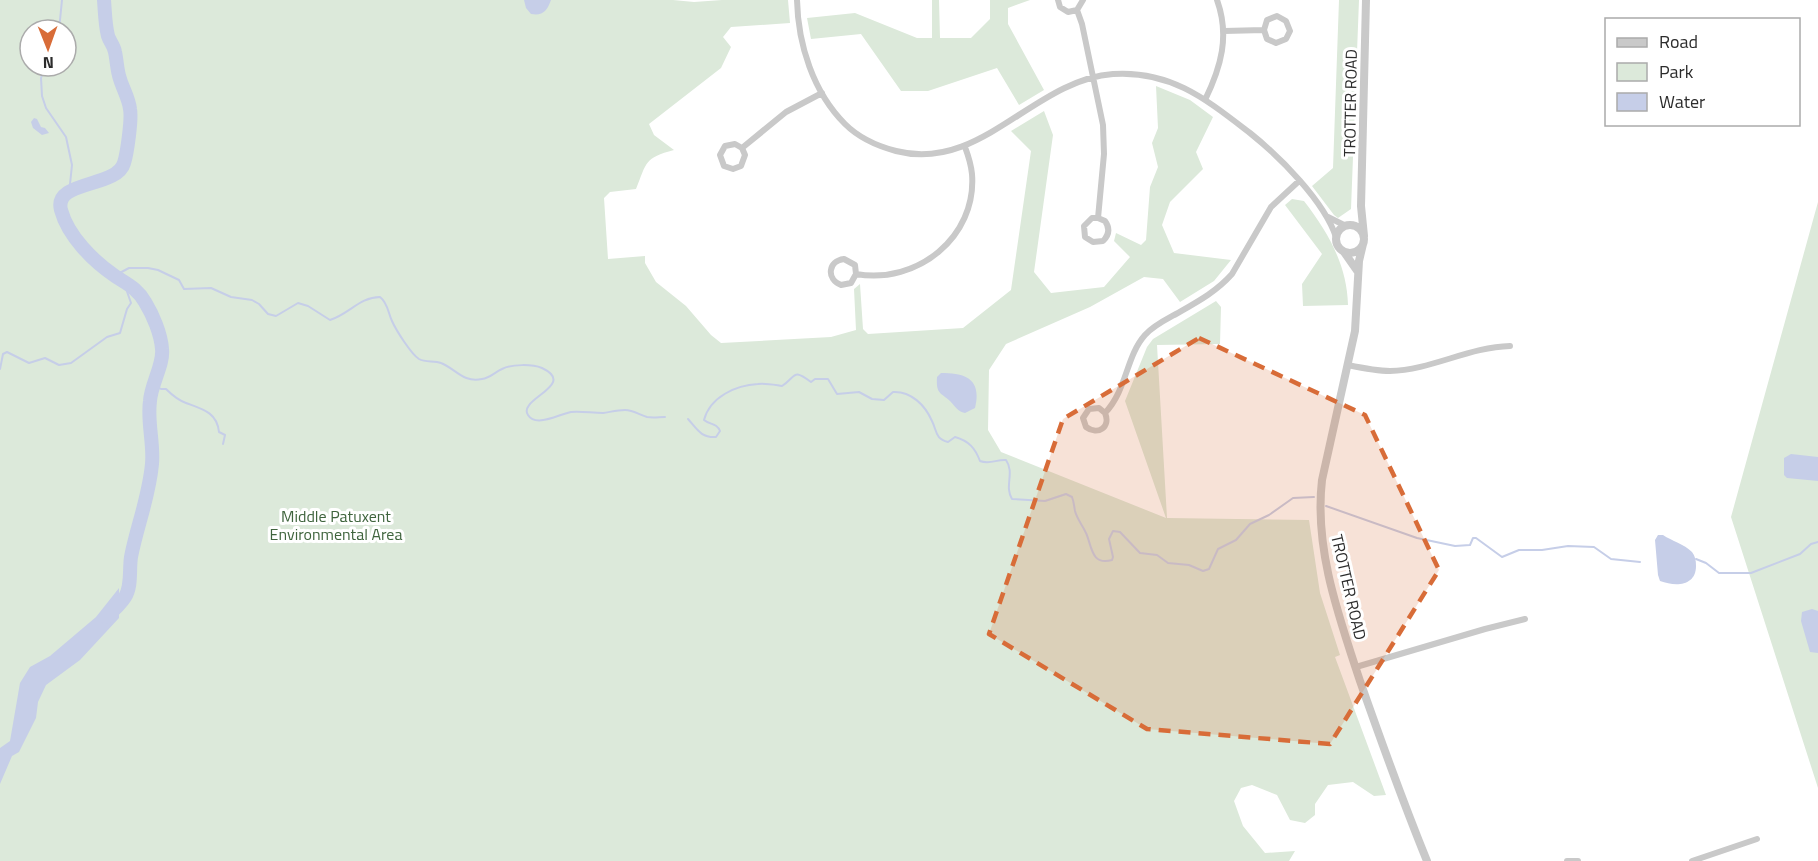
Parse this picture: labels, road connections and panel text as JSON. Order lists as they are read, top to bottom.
{
  "streets": {
    "street": ["TROTTER ROAD"]
  },
  "parks": ["Middle Patuxent Environmental Area"],
  "legend": ["Road", "Park", "Water"],
  "north": "bottom"
}
